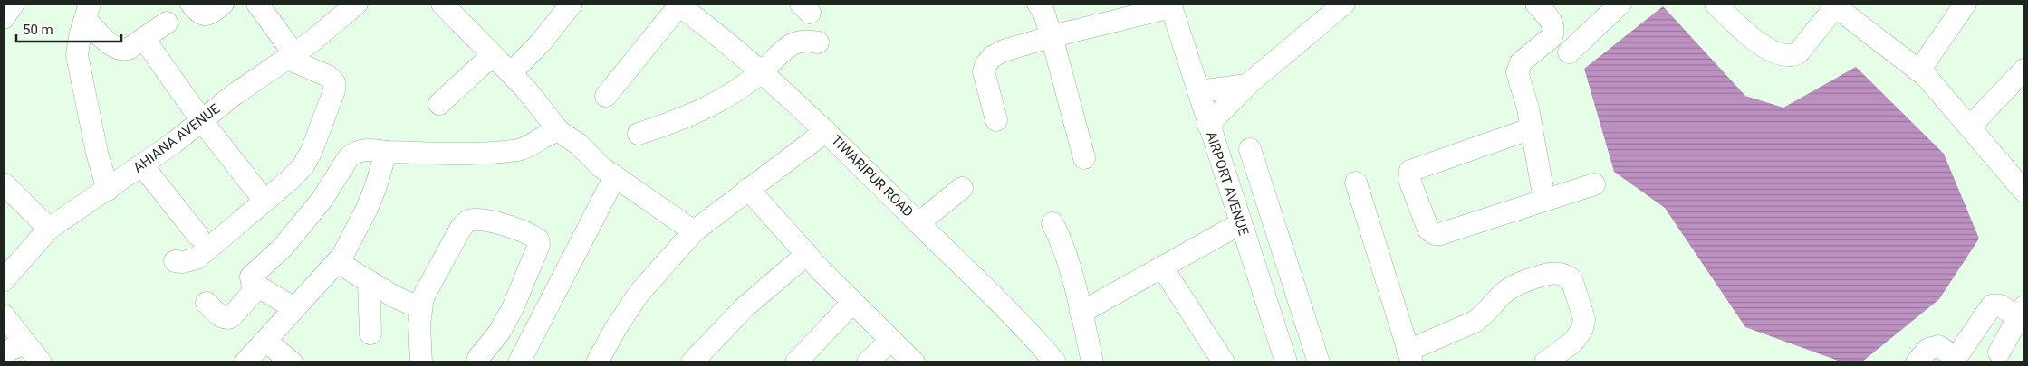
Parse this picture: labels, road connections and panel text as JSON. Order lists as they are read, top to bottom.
{
  "streets": {
    "street": ["AHIANA AVENUE", "TIWARIPUR ROAD", "AIRPORT AVENUE"]
  },
  "scale_bar": "50 m"
}
